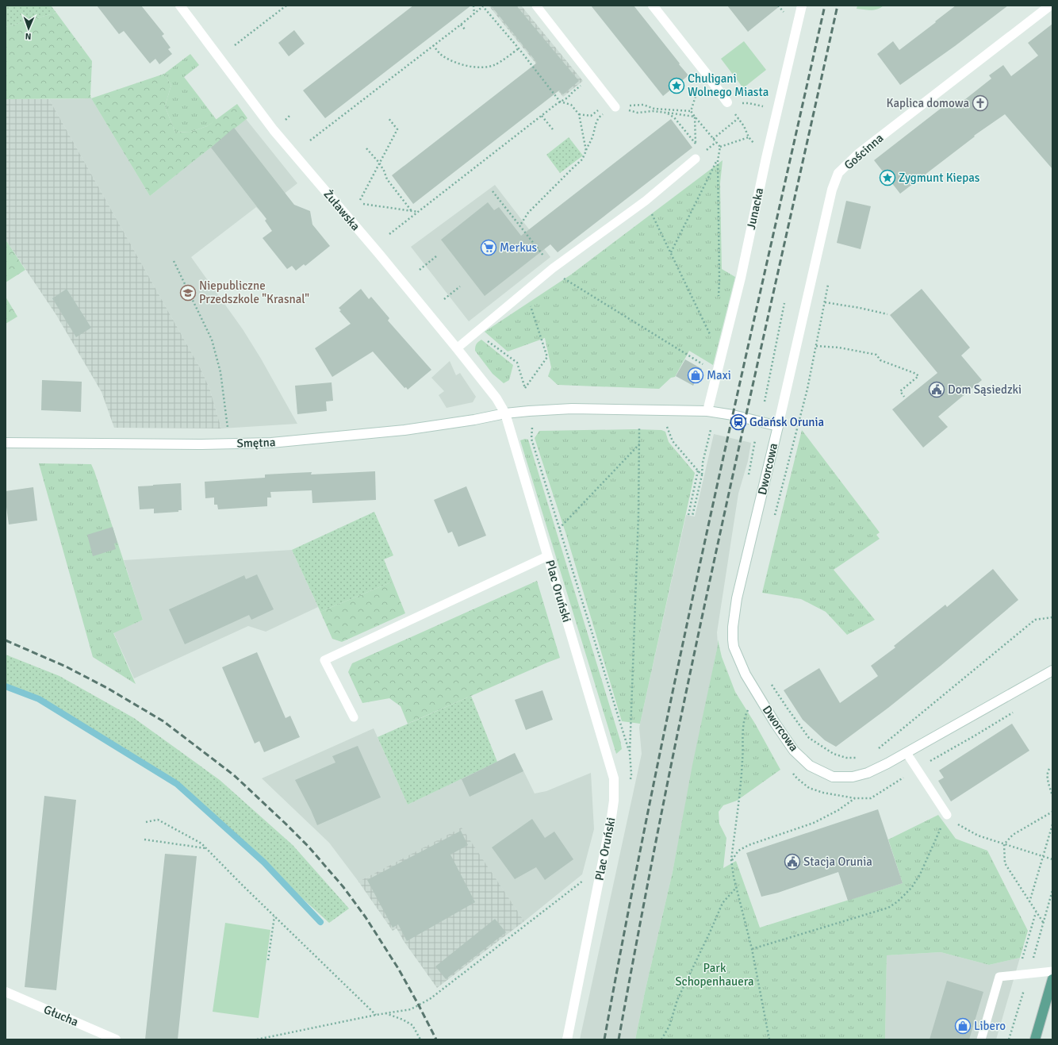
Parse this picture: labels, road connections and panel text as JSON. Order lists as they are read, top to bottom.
{
  "streets": {
    "street": [
      "Gościnna",
      "Junacka",
      "Żuławska",
      "Smętna",
      "Dworcowa",
      "Plac Oruński",
      "Głucha"
    ]
  },
  "crossings": [
    ["Gościnna", "Dworcowa"],
    ["Żuławska", "Smętna"],
    ["Żuławska", "Plac Oruński"],
    ["Smętna", "Plac Oruński"]
  ],
  "parks": ["Park Schopenhauera"],
  "places": {
    "place": ["Chuligani Wolnego Miasta", "Zygmunt Kiepas"],
    "church": ["Kaplica domowa"],
    "supermarket": ["Merkus"],
    "school or university": ["Niepubliczne Przedszkole \"Krasnal\""],
    "shop": ["Maxi", "Libero"],
    "public building": ["Dom Sąsiedzki", "Stacja Orunia"],
    "station": ["Gdańsk Orunia"]
  },
  "north": "bottom"
}
